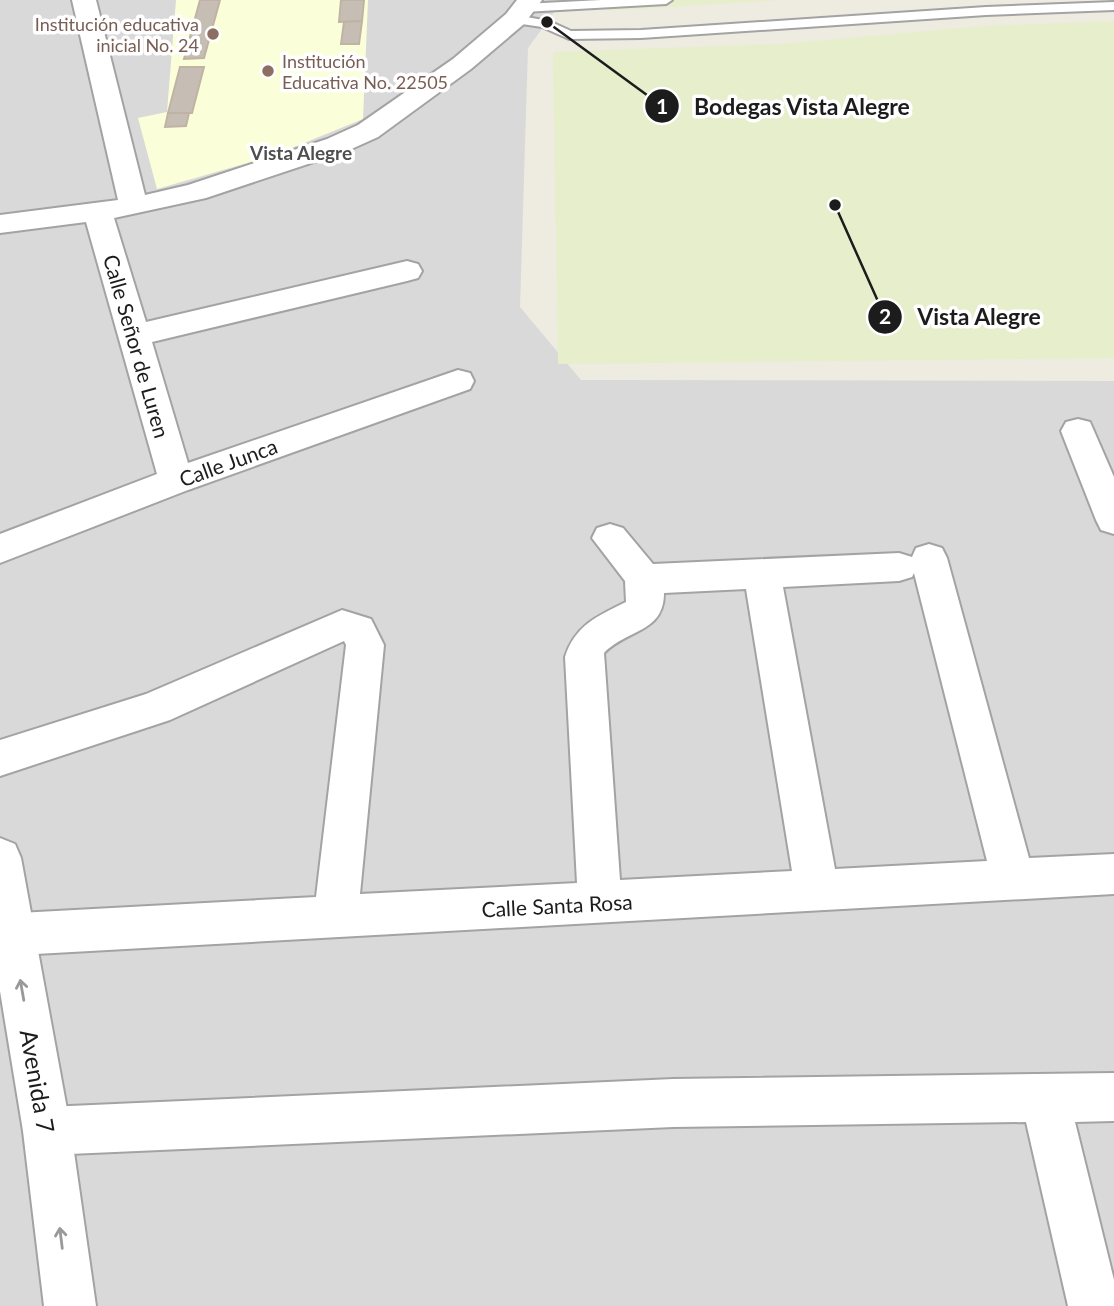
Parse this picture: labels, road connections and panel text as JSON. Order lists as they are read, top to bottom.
{
  "streets": {
    "street": [
      "Calle Señor de Luren",
      "Calle Junca",
      "Calle Santa Rosa",
      "Avenida 7"
    ]
  },
  "crossings": [
    ["Calle Señor de Luren", "Calle Junca"],
    ["Calle Santa Rosa", "Avenida 7"]
  ],
  "one_way": ["Avenida 7"],
  "districts": ["Vista Alegre"],
  "places": [
    "Bodegas Vista Alegre",
    "Institución educativa inicial No. 24",
    "Institución Educativa No. 22505",
    "Vista Alegre"
  ]
}
